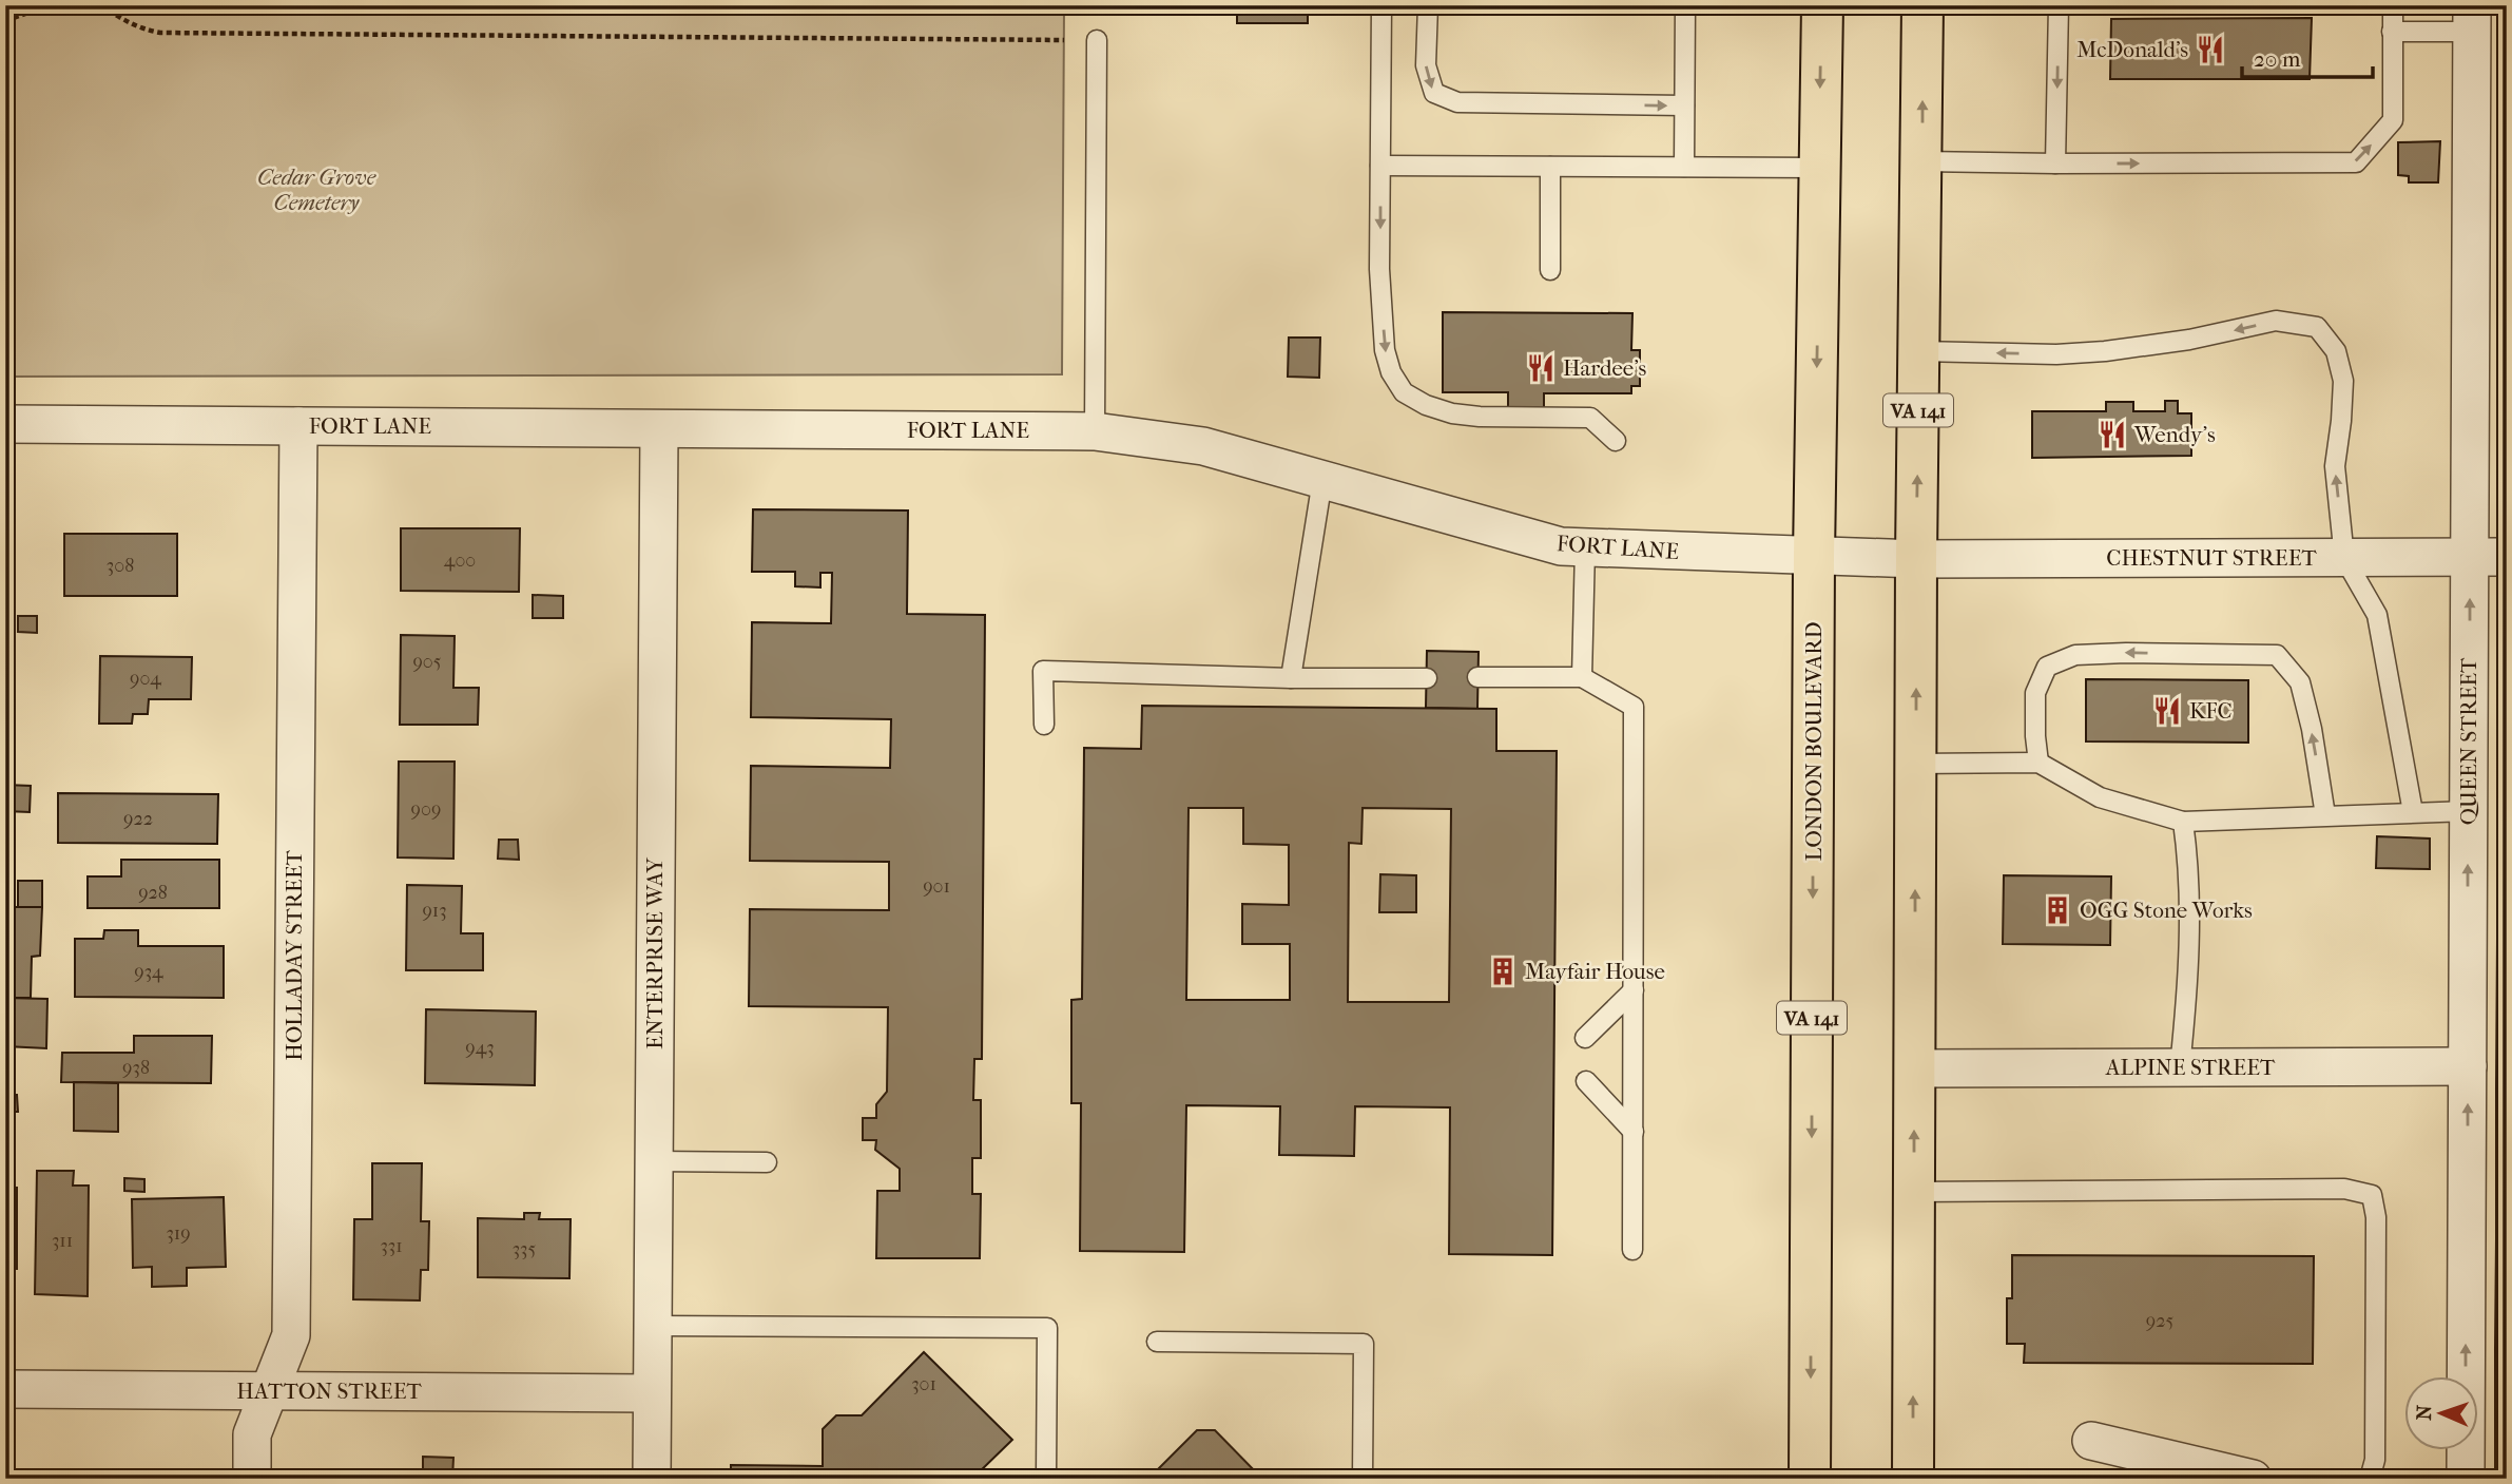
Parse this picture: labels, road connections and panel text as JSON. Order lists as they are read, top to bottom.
{
  "streets": {
    "main road": ["VA 141", "LONDON BOULEVARD"],
    "street": [
      "FORT LANE",
      "CHESTNUT STREET",
      "QUEEN STREET",
      "ENTERPRISE WAY",
      "HOLLADAY STREET",
      "ALPINE STREET",
      "HATTON STREET"
    ]
  },
  "crossings": [
    ["VA 141", "FORT LANE"],
    ["VA 141", "CHESTNUT STREET"],
    ["VA 141", "ALPINE STREET"],
    ["FORT LANE", "CHESTNUT STREET"],
    ["FORT LANE", "LONDON BOULEVARD"],
    ["FORT LANE", "ENTERPRISE WAY"],
    ["FORT LANE", "HOLLADAY STREET"],
    ["CHESTNUT STREET", "QUEEN STREET"],
    ["QUEEN STREET", "ALPINE STREET"],
    ["ENTERPRISE WAY", "HATTON STREET"],
    ["HOLLADAY STREET", "HATTON STREET"]
  ],
  "one_way": ["QUEEN STREET"],
  "parks": ["Cedar Grove Cemetery"],
  "places": {
    "restaurant": [
      "McDonald's",
      "Hardee's",
      "Wendy's",
      "KFC"
    ],
    "building": ["OGG Stone Works", "Mayfair House"]
  },
  "house_numbers": [
    "400",
    "308",
    "905",
    "904",
    "909",
    "922",
    "901",
    "928",
    "913",
    "934",
    "943",
    "938",
    "319",
    "311",
    "331",
    "335",
    "925",
    "301"
  ],
  "scale_bar": "20 m",
  "north": "left"
}
